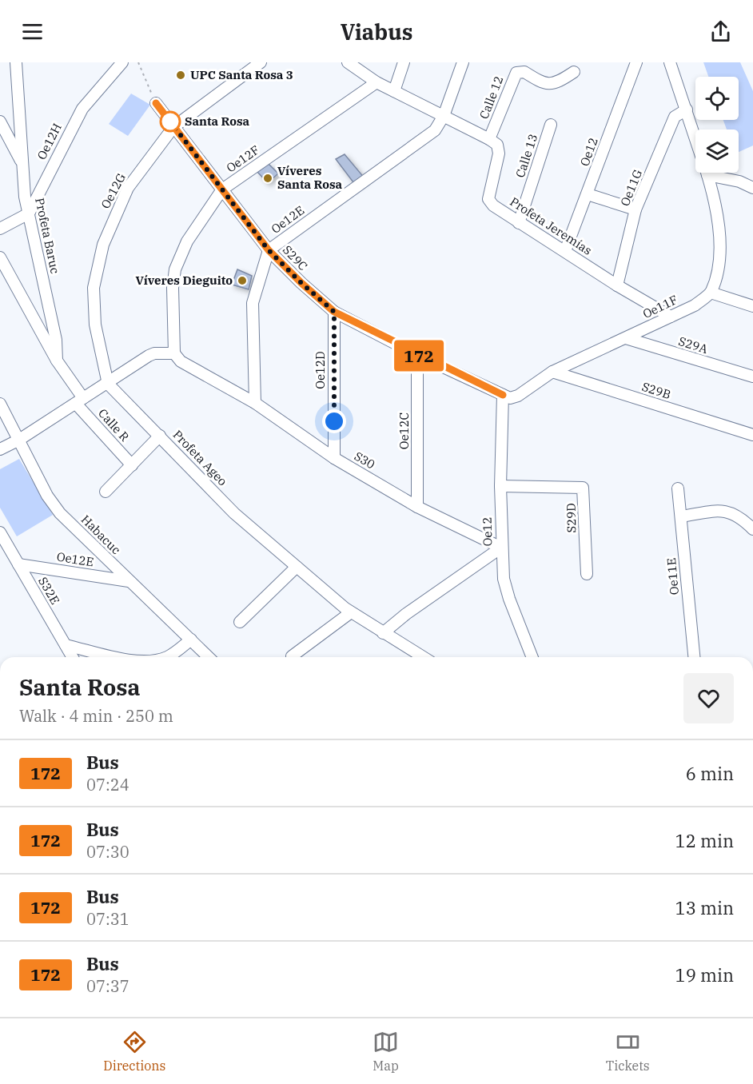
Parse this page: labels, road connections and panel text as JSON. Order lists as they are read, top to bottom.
{
  "streets": {
    "street": [
      "Calle 12",
      "Oe12H",
      "Oe12",
      "Calle 13",
      "Oe12F",
      "Oe11G",
      "Oe12G",
      "Oe12E",
      "Profeta Jeremías",
      "Profeta Baruc",
      "S29C",
      "Oe11F",
      "S29A",
      "Oe12D",
      "S29B",
      "Calle R",
      "Oe12C",
      "Profeta Ageo",
      "S30",
      "S29D",
      "Habacuc",
      "Oe11E",
      "S32E"
    ]
  },
  "crossings": [
    ["Calle 12", "Profeta Jeremías"],
    ["Oe12H", "Profeta Baruc"],
    ["Oe12", "Profeta Jeremías"],
    ["Oe12", "S29C"],
    ["Oe12", "Oe11F"],
    ["Oe12", "S30"],
    ["Oe12", "S29D"],
    ["Calle 13", "Profeta Jeremías"],
    ["Oe12F", "S29C"],
    ["Oe12F", "S30"],
    ["Oe11G", "Profeta Jeremías"],
    ["Oe12G", "S29C"],
    ["Oe12G", "Profeta Ageo"],
    ["Oe12E", "S29C"],
    ["Oe12E", "S30"],
    ["Oe12E", "Habacuc"],
    ["Oe12E", "S32E"],
    ["Profeta Jeremías", "Oe11F"],
    ["S29C", "Oe11F"],
    ["S29C", "Oe12D"],
    ["S29C", "Oe12C"],
    ["Oe11F", "S29A"],
    ["Oe11F", "S29B"],
    ["Oe12D", "S30"],
    ["Oe12C", "S30"]
  ],
  "places": [
    "UPC Santa Rosa 3",
    "Santa Rosa",
    "Víveres Santa Rosa",
    "Víveres Dieguito"
  ],
  "lines": ["bus line 172"],
  "page": {
    "header": "Viabus",
    "on_map": "172",
    "heading": ["Santa Rosa", "Walk · 4 min · 250 m"],
    "list": [
      {
        "mark": "172",
        "name": "Bus",
        "note": "07:24",
        "value": "6 min"
      },
      {
        "mark": "172",
        "name": "Bus",
        "note": "07:30",
        "value": "12 min"
      },
      {
        "mark": "172",
        "name": "Bus",
        "note": "07:31",
        "value": "13 min"
      },
      {
        "mark": "172",
        "name": "Bus",
        "note": "07:37",
        "value": "19 min"
      }
    ],
    "tabs": ["Directions", "Map", "Tickets"]
  }
}
